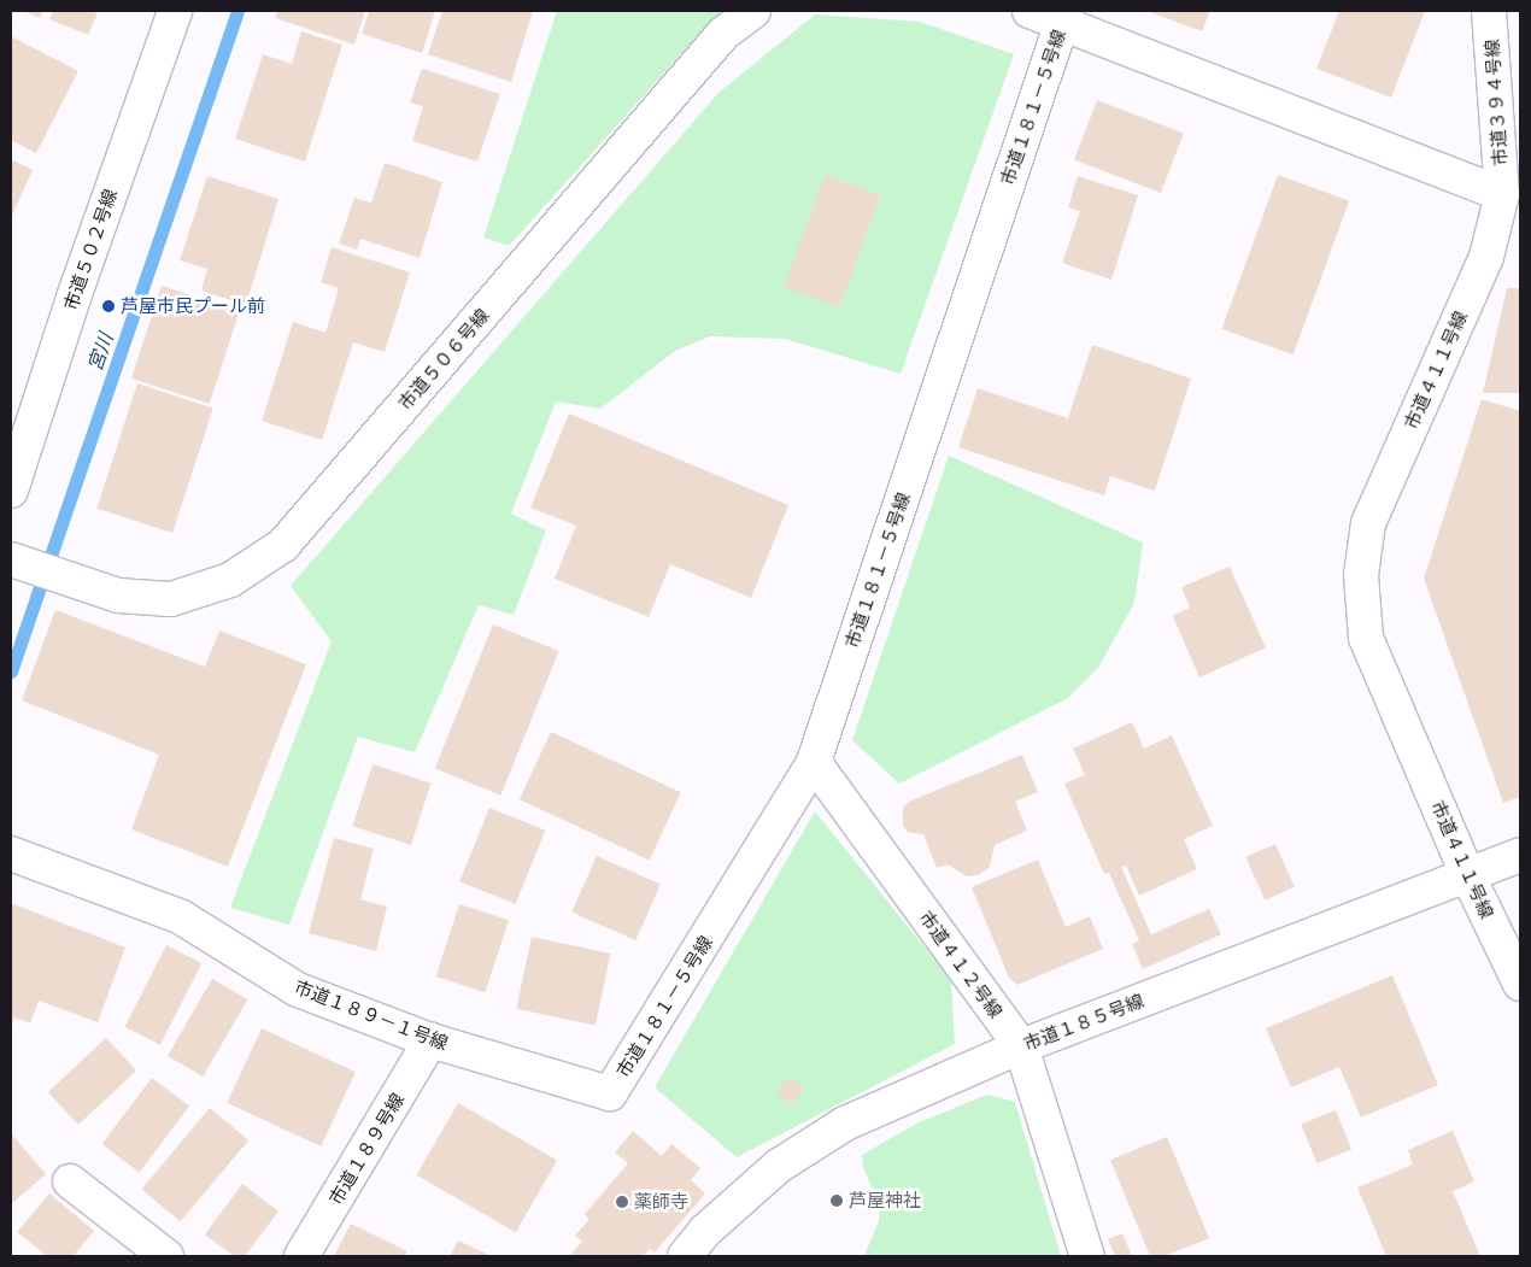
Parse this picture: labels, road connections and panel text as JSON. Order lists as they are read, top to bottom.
{
  "streets": {
    "street": [
      "市道３９４号線",
      "市道１８１－５号線",
      "市道５０２号線",
      "市道５０６号線",
      "市道４１１号線",
      "市道４１２号線",
      "市道１８９－１号線",
      "市道１８５号線",
      "市道１８９号線"
    ]
  },
  "crossings": [
    ["市道３９４号線", "市道４１１号線"],
    ["市道１８１－５号線", "市道４１２号線"],
    ["市道１８１－５号線", "市道１８９－１号線"],
    ["市道４１１号線", "市道１８５号線"],
    ["市道４１２号線", "市道１８５号線"],
    ["市道１８９－１号線", "市道１８９号線"]
  ],
  "water": ["宮川"],
  "places": ["芦屋市民プール前", "芦屋神社", "薬師寺"]
}
